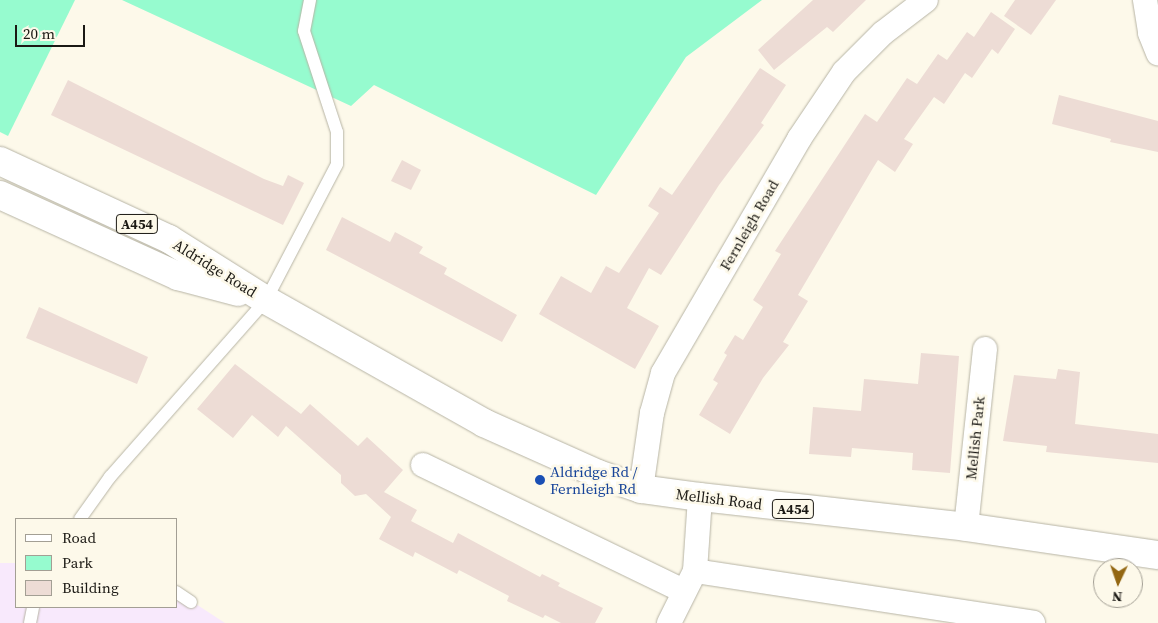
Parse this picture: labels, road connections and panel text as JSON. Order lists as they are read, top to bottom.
{
  "streets": {
    "main road": ["A454", "Aldridge Road", "Mellish Road"],
    "street": ["Fernleigh Road", "Mellish Park"]
  },
  "crossings": [
    ["Fernleigh Road", "Mellish Road"],
    ["Aldridge Road", "Mellish Road"],
    ["Mellish Park", "Mellish Road"]
  ],
  "places": ["Aldridge Rd / Fernleigh Rd"],
  "legend": ["Road", "Park", "Building"],
  "scale_bar": "20 m",
  "north": "bottom"
}
